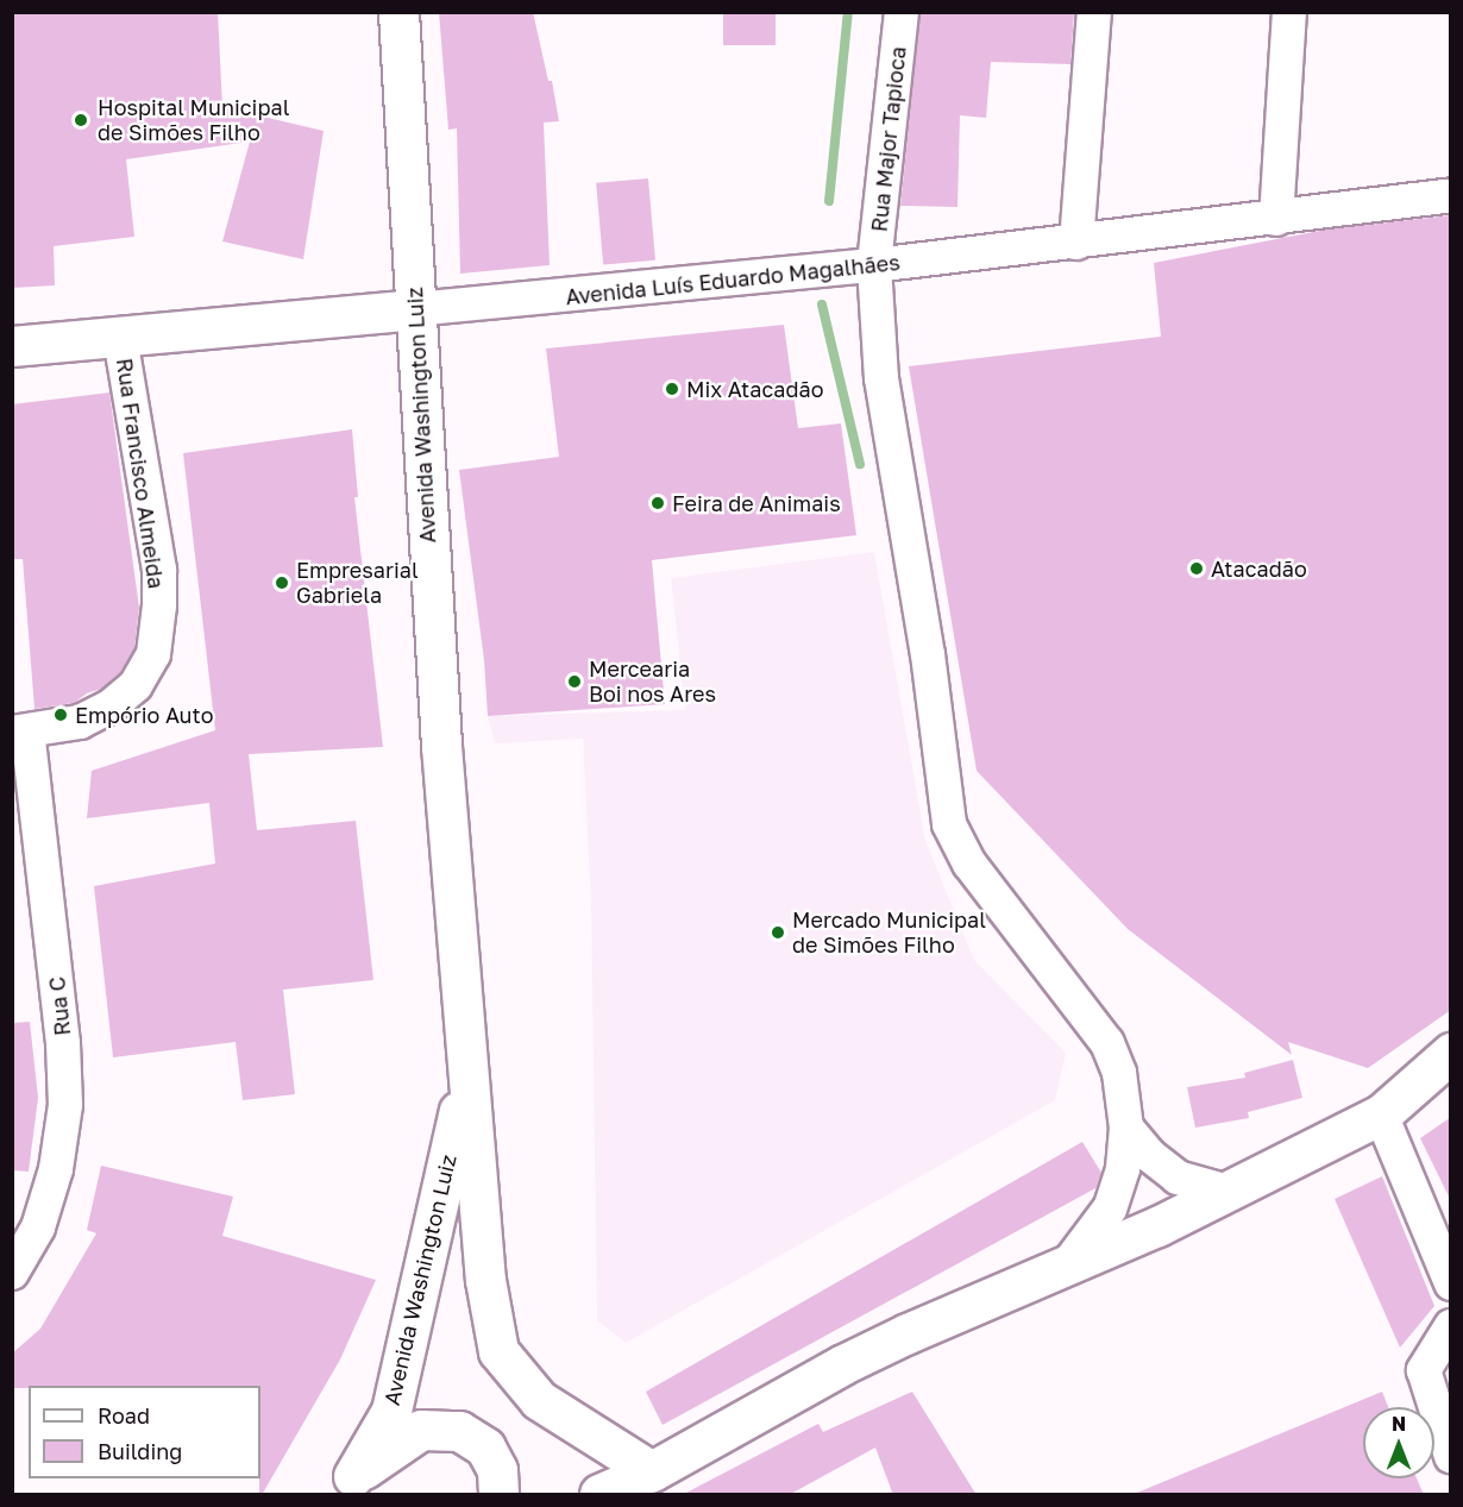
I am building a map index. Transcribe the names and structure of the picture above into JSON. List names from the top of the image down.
{
  "streets": {
    "main road": ["Avenida Luís Eduardo Magalhães", "Avenida Washington Luiz"],
    "street": ["Rua Major Tapioca", "Rua Francisco Almeida", "Rua C"]
  },
  "crossings": [
    ["Rua Major Tapioca", "Avenida Luís Eduardo Magalhães"],
    ["Avenida Luís Eduardo Magalhães", "Avenida Washington Luiz"],
    ["Avenida Luís Eduardo Magalhães", "Rua Francisco Almeida"],
    ["Rua Francisco Almeida", "Rua C"]
  ],
  "places": [
    "Hospital Municipal de Simões Filho",
    "Mix Atacadão",
    "Feira de Animais",
    "Atacadão",
    "Empresarial Gabriela",
    "Mercearia Boi nos Ares",
    "Empório Auto",
    "Mercado Municipal de Simões Filho"
  ],
  "legend": ["Road", "Building"],
  "north": "top"
}
